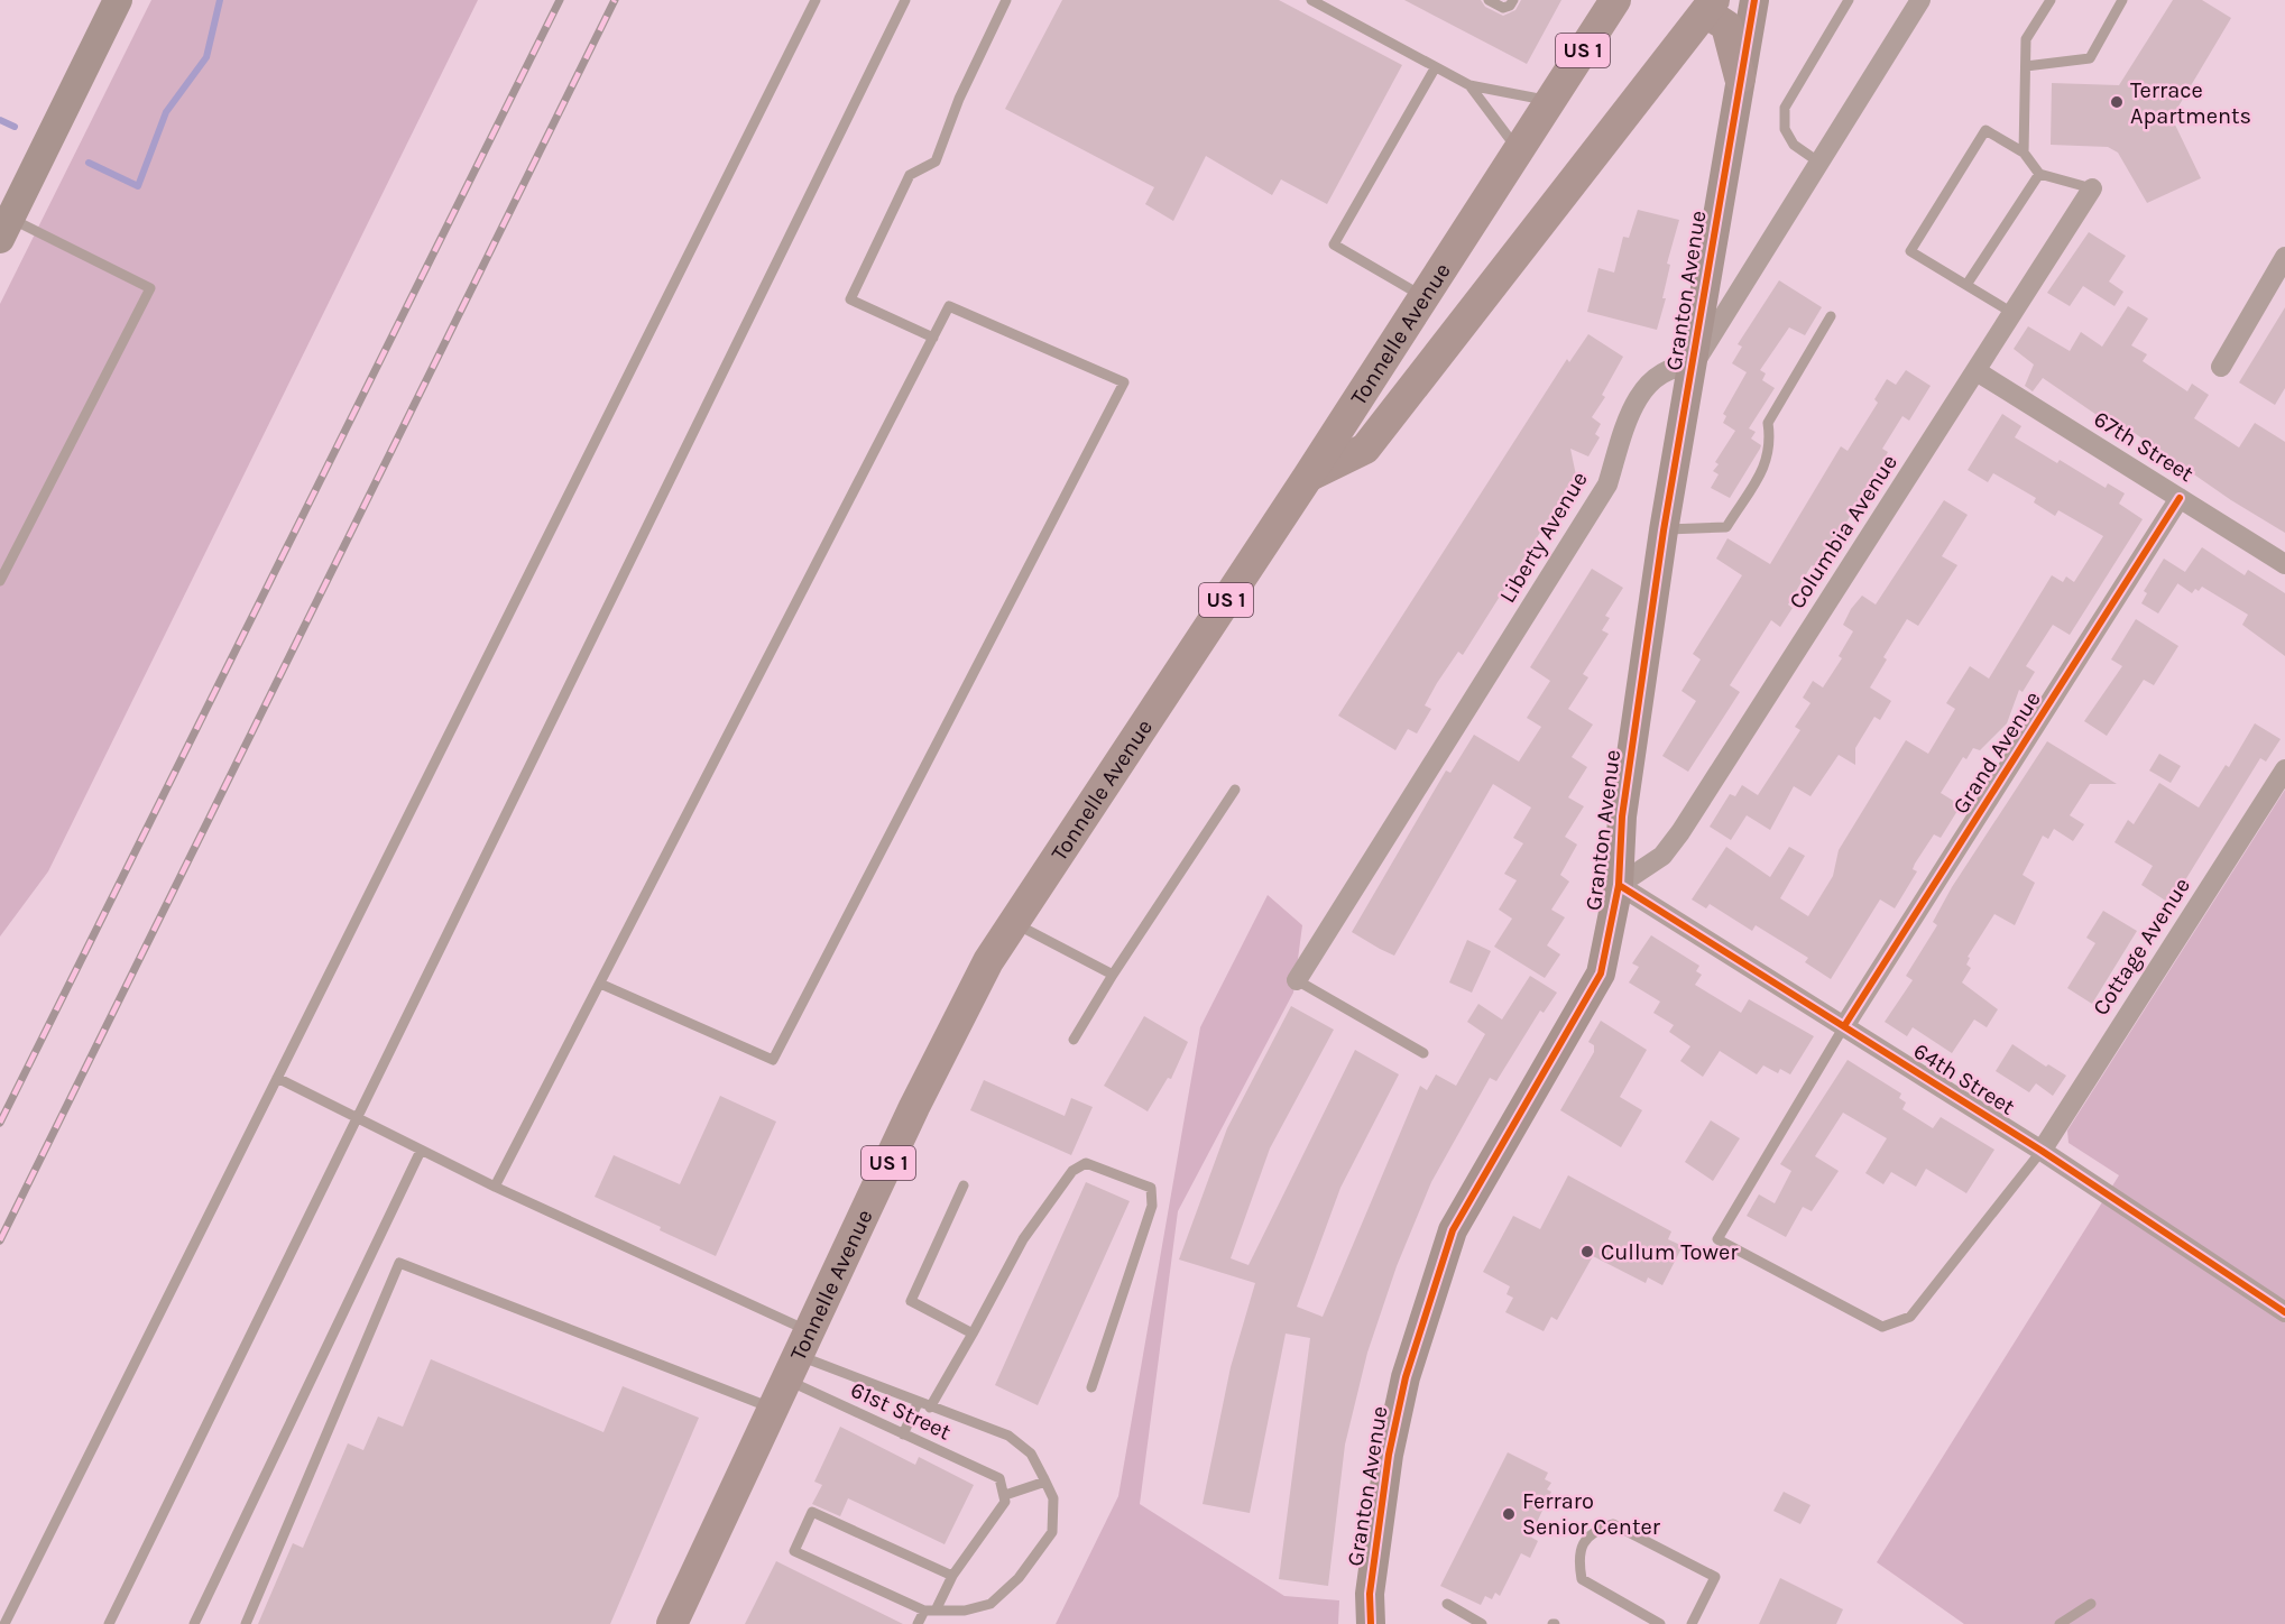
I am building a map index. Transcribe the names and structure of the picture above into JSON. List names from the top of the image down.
{
  "streets": {
    "main road": ["US 1", "Tonnelle Avenue"],
    "street": [
      "Granton Avenue",
      "67th Street",
      "Columbia Avenue",
      "Liberty Avenue",
      "Grand Avenue",
      "Cottage Avenue",
      "64th Street"
    ],
    "lane": ["61st Street"]
  },
  "crossings": [
    ["Granton Avenue", "Columbia Avenue"],
    ["Granton Avenue", "Liberty Avenue"],
    ["Granton Avenue", "64th Street"],
    ["Tonnelle Avenue", "61st Street"],
    ["67th Street", "Columbia Avenue"],
    ["67th Street", "Grand Avenue"],
    ["Columbia Avenue", "64th Street"],
    ["Grand Avenue", "Cottage Avenue"],
    ["Grand Avenue", "64th Street"],
    ["Cottage Avenue", "64th Street"]
  ],
  "places": ["Terrace Apartments", "Cullum Tower", "Ferraro Senior Center"]
}
